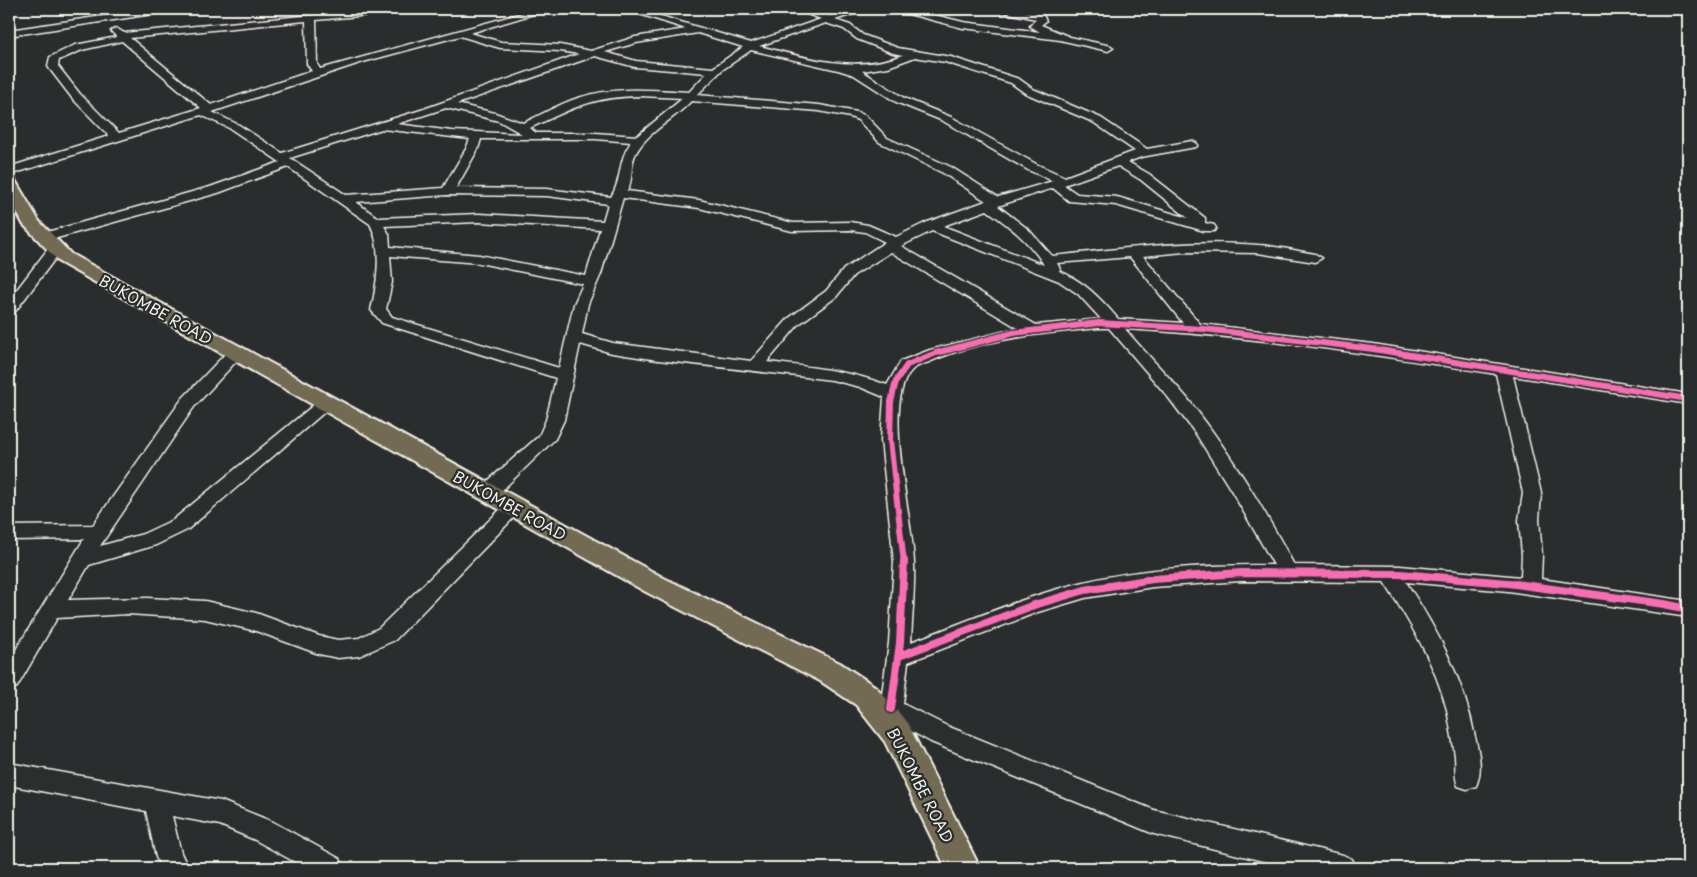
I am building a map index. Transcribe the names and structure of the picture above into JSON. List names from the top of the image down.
{
  "streets": {
    "main road": ["BUKOMBE ROAD"]
  }
}
